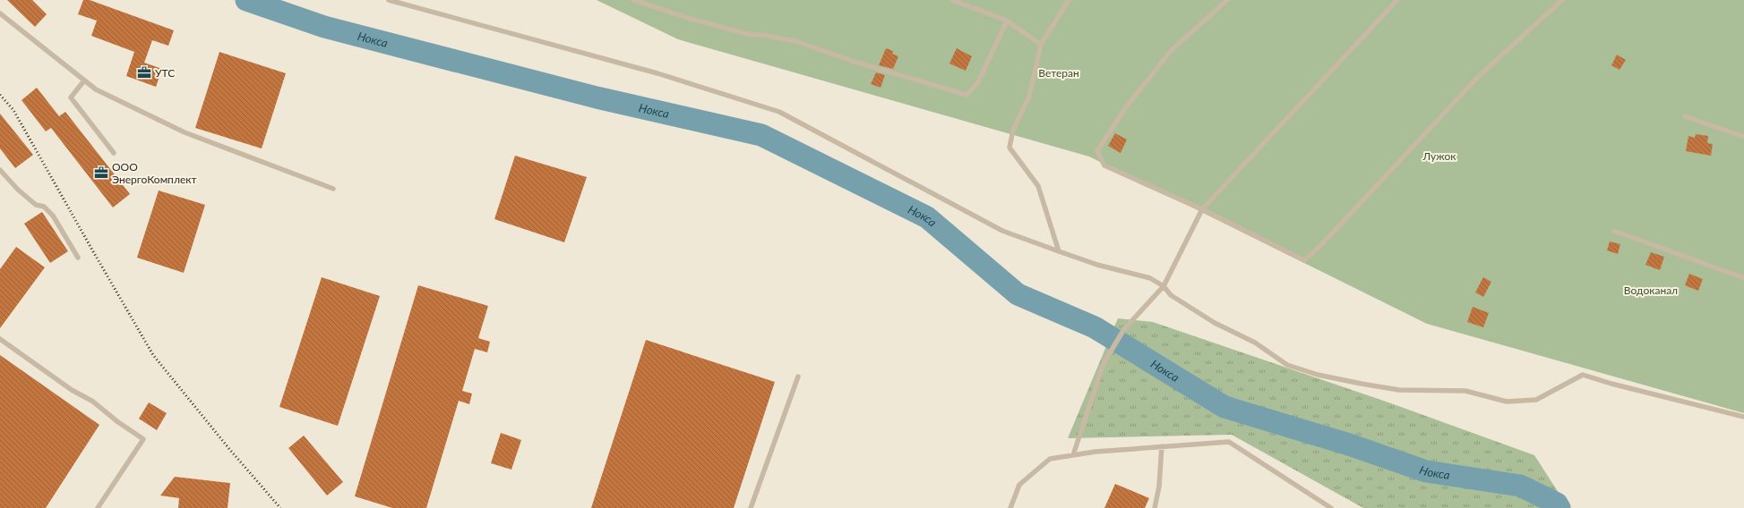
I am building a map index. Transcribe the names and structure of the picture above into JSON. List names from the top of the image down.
{
  "water": ["Нокса"],
  "parks": ["Ветеран", "Лужок", "Водоканал"],
  "places": {
    "office": ["УТС", "ООО ЭнергоКомплект"]
  }
}
